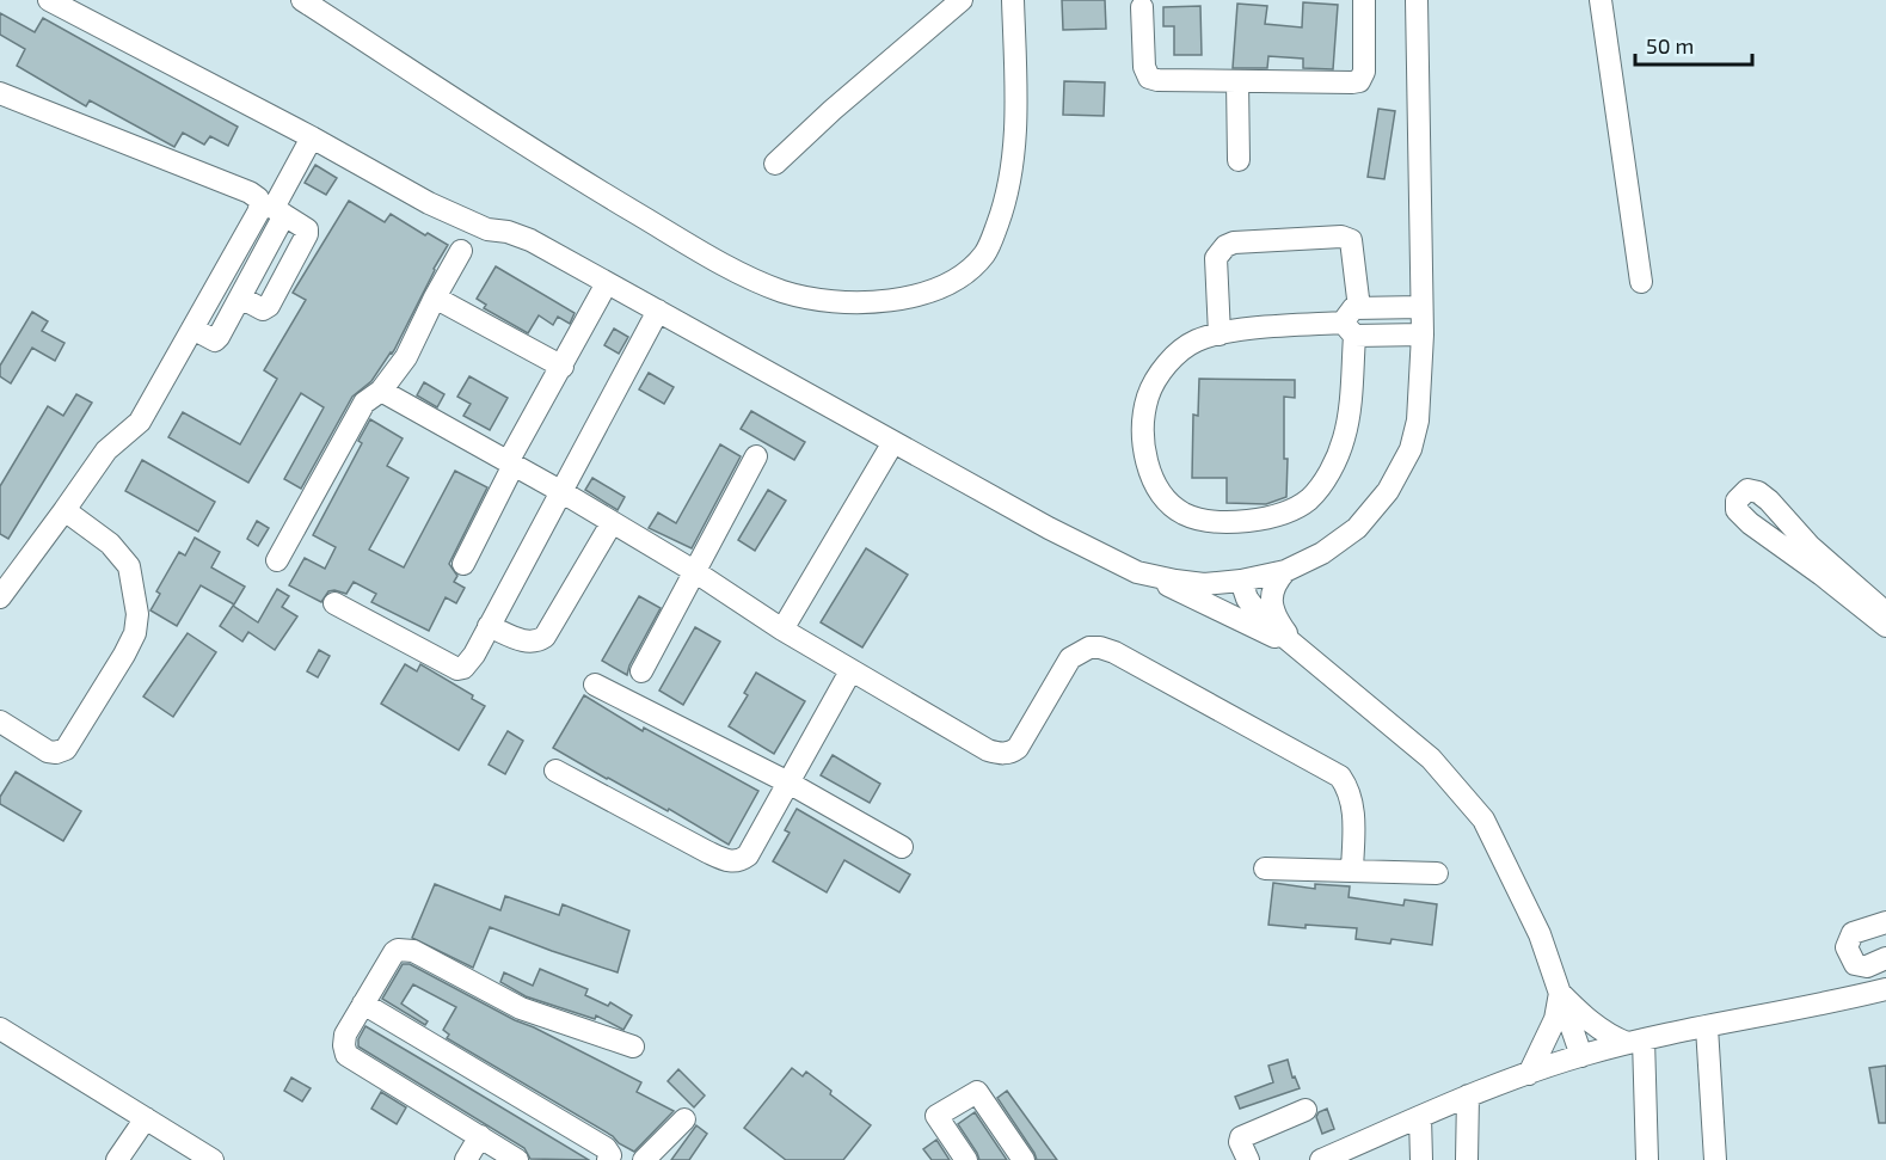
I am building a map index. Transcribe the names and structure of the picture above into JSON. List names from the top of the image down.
{
  "scale_bar": "50 m"
}
